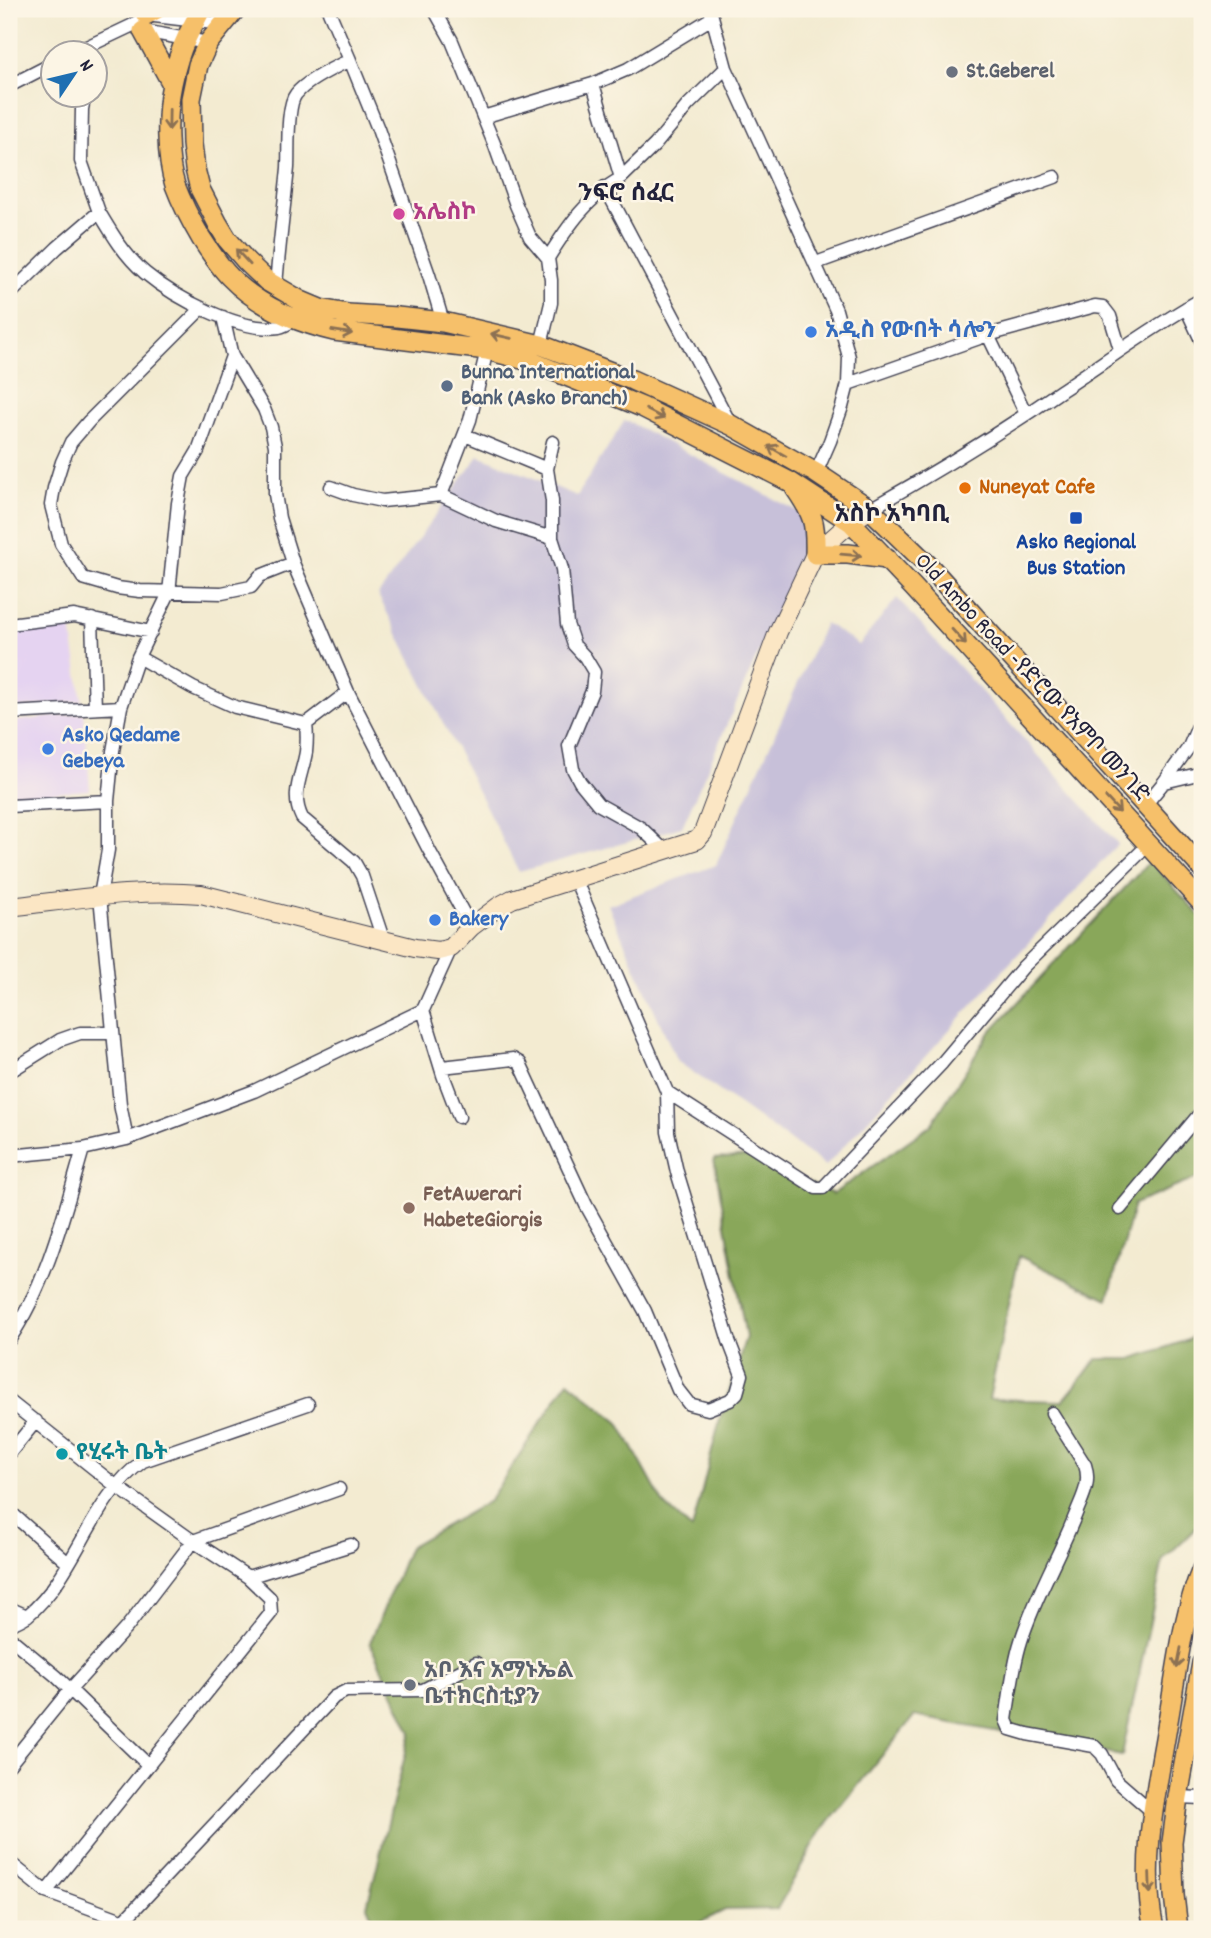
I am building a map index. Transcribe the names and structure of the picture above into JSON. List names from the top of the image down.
{
  "streets": {
    "main road": ["Old Ambo Road -የድሮው የአምቦ መንገድ"]
  },
  "districts": ["ንፍሮ ሰፈር", "አስኮ አካባቢ"],
  "places": {
    "other": [
      "St.Geberel",
      "አሌስኮ",
      "አዲስ የውበት ሳሎን",
      "Bunna International Bank (Asko Branch)",
      "Nuneyat Cafe",
      "Asko Qedame Gebeya",
      "Bakery",
      "FetAwerari HabeteGiorgis",
      "የሂሩት ቤት",
      "አቦ እና አማኑኤል ቤተክርስቲያን"
    ],
    "transit": ["Asko Regional Bus Station"]
  },
  "north": "top right"
}
